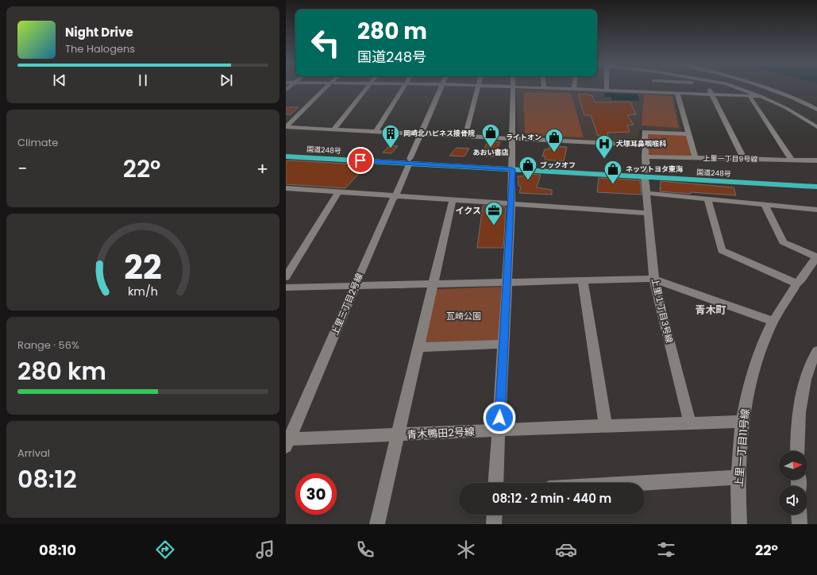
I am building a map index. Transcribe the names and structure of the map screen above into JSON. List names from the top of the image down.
{
  "streets": {
    "highway": ["国道248号"],
    "street": [
      "上里一丁目9号線",
      "上里三丁目2号線",
      "上里１丁目3号線",
      "青木鴨田2号線",
      "上里一丁目11号線"
    ]
  },
  "crossings": [
    ["国道248号", "上里三丁目2号線"],
    ["国道248号", "上里１丁目3号線"],
    ["上里一丁目9号線", "上里１丁目3号線"],
    ["上里三丁目2号線", "青木鴨田2号線"],
    ["上里１丁目3号線", "青木鴨田2号線"],
    ["青木鴨田2号線", "上里一丁目11号線"]
  ],
  "districts": ["青木町"],
  "parks": ["瓦崎公園"],
  "places": {
    "shop": [
      "あおい書店",
      "ライトオン",
      "ブックオフ",
      "ネッツトヨタ東海"
    ],
    "building": ["岡崎北ハピネス接骨院"],
    "hospital": ["犬塚耳鼻咽喉科"],
    "office": ["イクス"]
  },
  "north": "right",
  "page": {
    "turn": ["280 m", "国道248号"],
    "song": ["Night Drive", "The Halogens"],
    "tile": [
      "Climate",
      ["Range · 56%", "280 km"],
      ["Arrival", "08:12"]
    ],
    "heat": ["−", "22°", "+"],
    "limit": "30",
    "trip": "08:12 · 2 min · 440 m",
    "tabs": ["08:10", "22°"],
    "gauge": ["22", "km/h"]
  }
}
